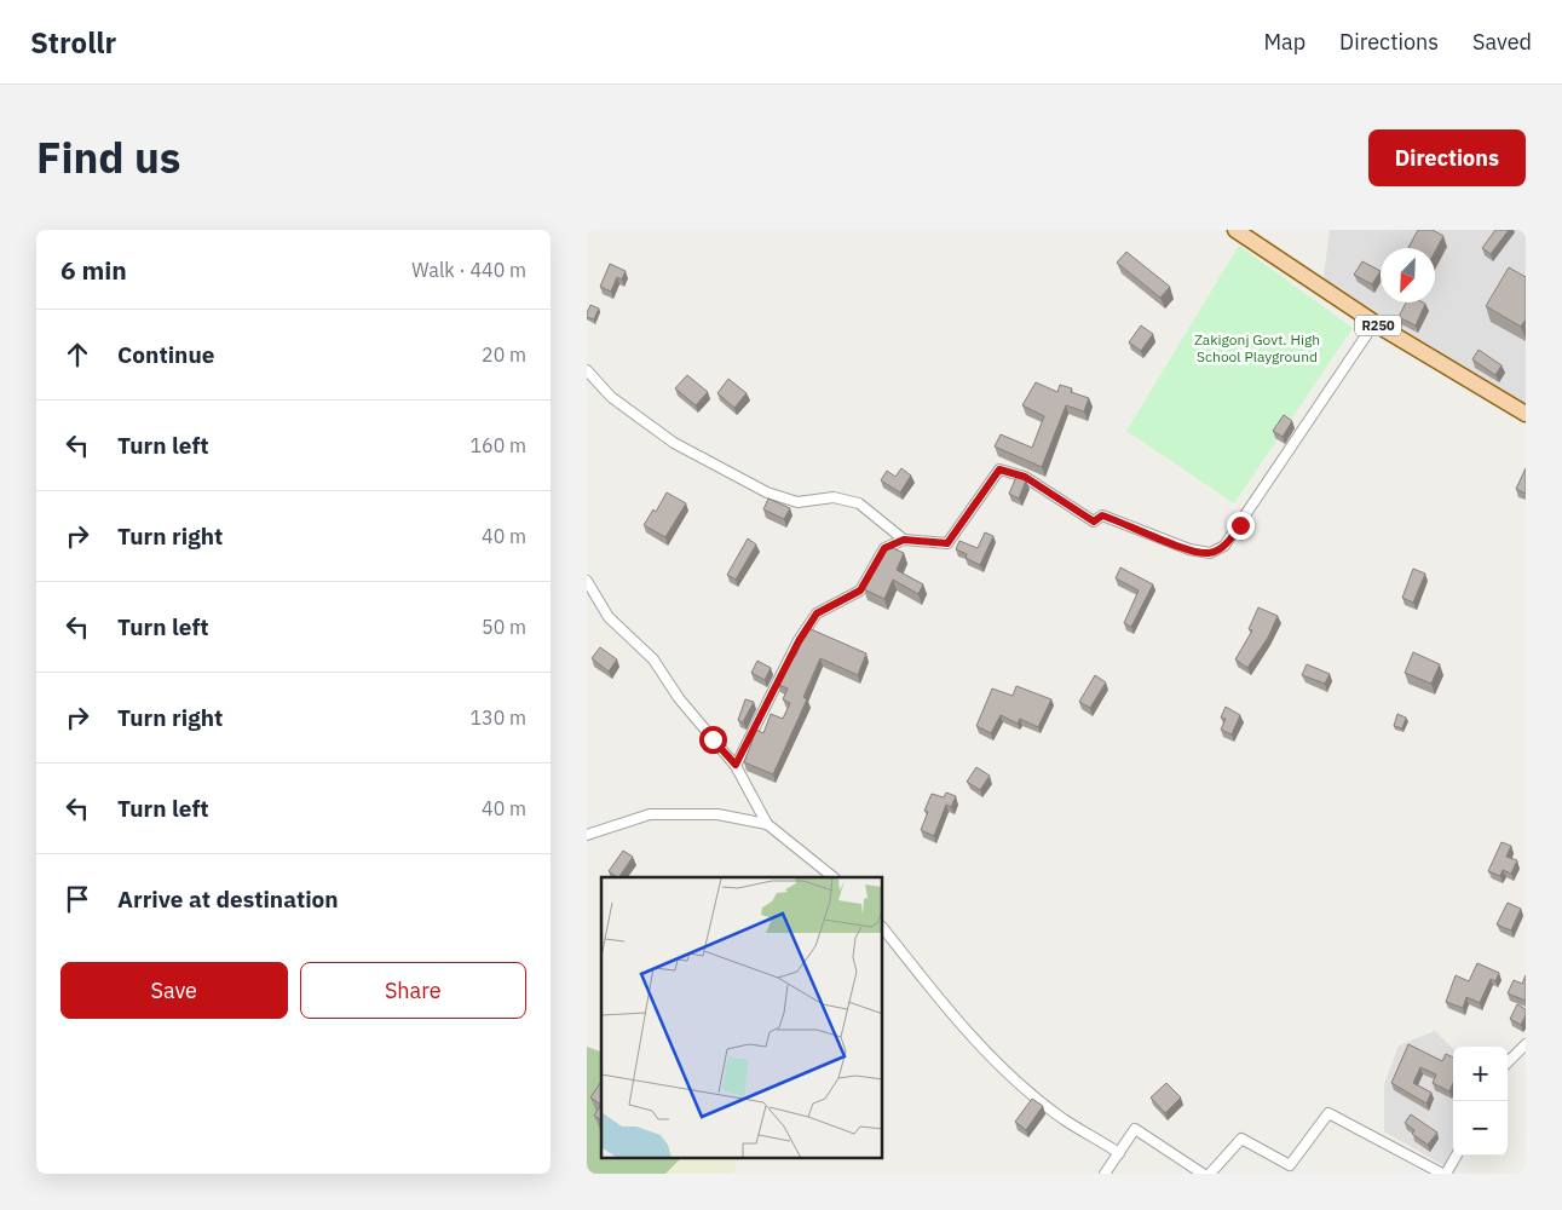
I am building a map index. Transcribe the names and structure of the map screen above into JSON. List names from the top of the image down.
{
  "streets": {
    "main road": ["R250"]
  },
  "parks": ["Zakigonj Govt. High School Playground"],
  "north": "bottom left",
  "page": {
    "header": "Strollr",
    "nav": ["Map", "Directions", "Saved"],
    "title": "Find us",
    "buttons": [
      "Directions",
      ["Save", "Share"]
    ],
    "heading": ["6 min", "Walk · 440 m"],
    "list": [
      ["Continue", "20 m"],
      ["Turn left", "160 m"],
      ["Turn right", "40 m"],
      ["Turn left", "50 m"],
      ["Turn right", "130 m"],
      ["Turn left", "40 m"],
      "Arrive at destination"
    ],
    "map_buttons": ["+", "−"]
  }
}
